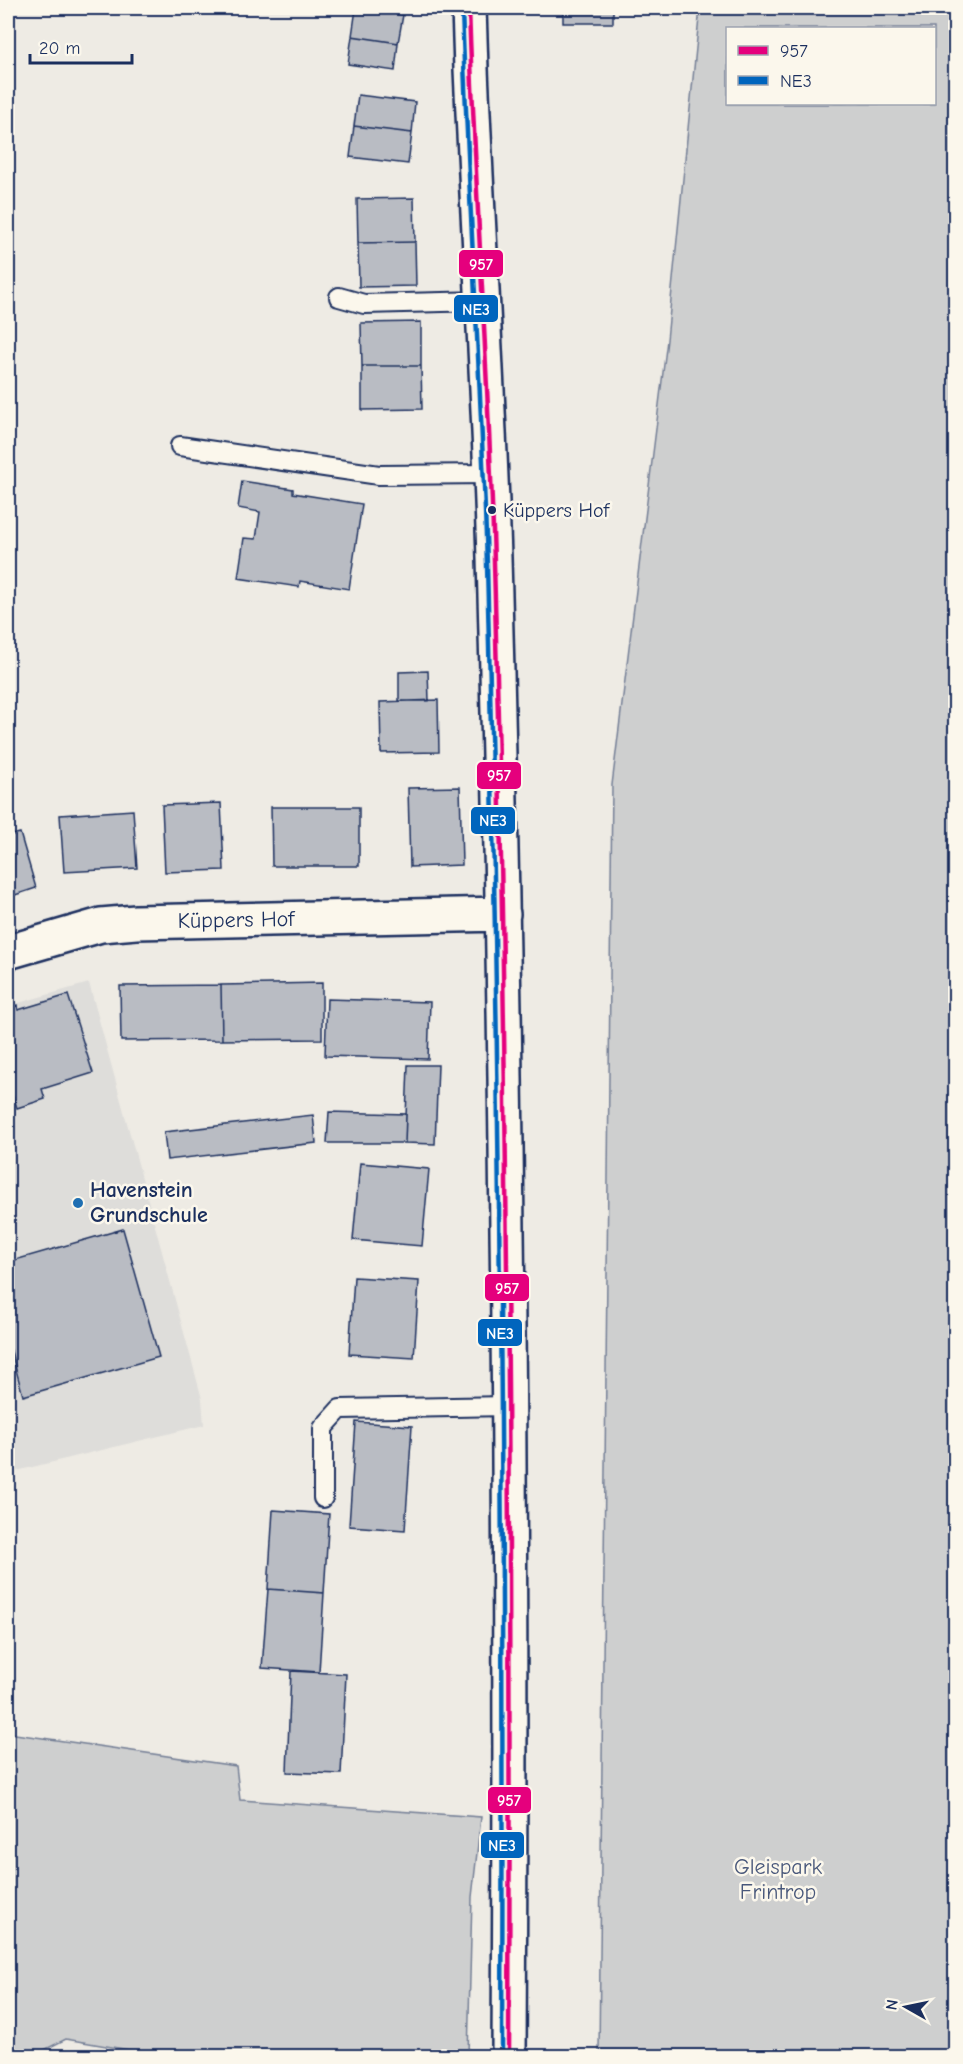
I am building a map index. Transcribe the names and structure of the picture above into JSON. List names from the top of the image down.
{
  "streets": {
    "street": ["Küppers Hof"]
  },
  "parks": ["Gleispark Frintrop"],
  "places": ["Küppers Hof", "Havenstein Grundschule"],
  "lines": ["transit line 957", "transit line NE3"],
  "legend": ["957", "NE3"],
  "scale_bar": "20 m",
  "north": "left"
}
